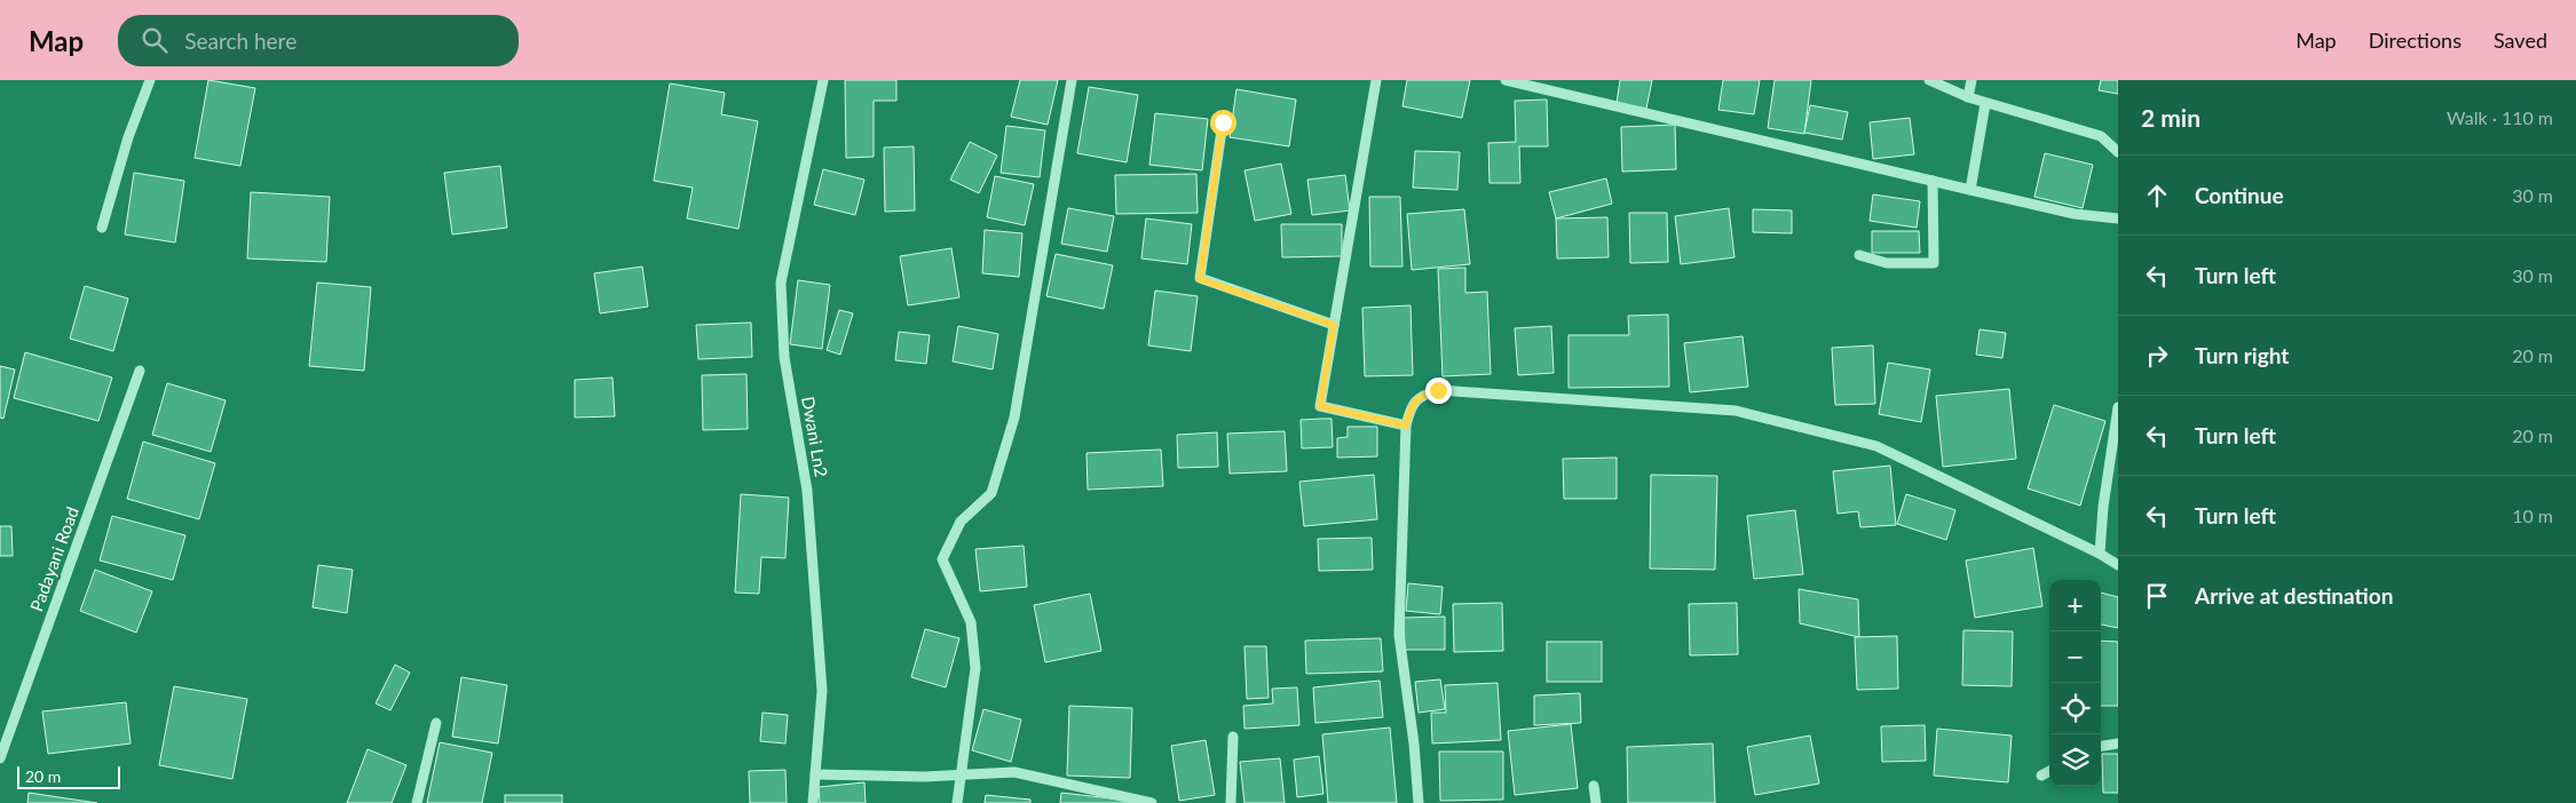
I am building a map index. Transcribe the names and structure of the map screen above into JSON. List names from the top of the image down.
{
  "streets": {
    "street": ["Dwani Ln2", "Padayani Road"]
  },
  "scale_bar": "20 m",
  "page": {
    "header": "Map",
    "search": "Search here",
    "nav": ["Map", "Directions", "Saved"],
    "heading": ["2 min", "Walk · 110 m"],
    "list": [
      ["Continue", "30 m"],
      ["Turn left", "30 m"],
      ["Turn right", "20 m"],
      ["Turn left", "20 m"],
      ["Turn left", "10 m"],
      "Arrive at destination"
    ],
    "map_buttons": ["+", "−"],
    "scale": "20 m"
  }
}
